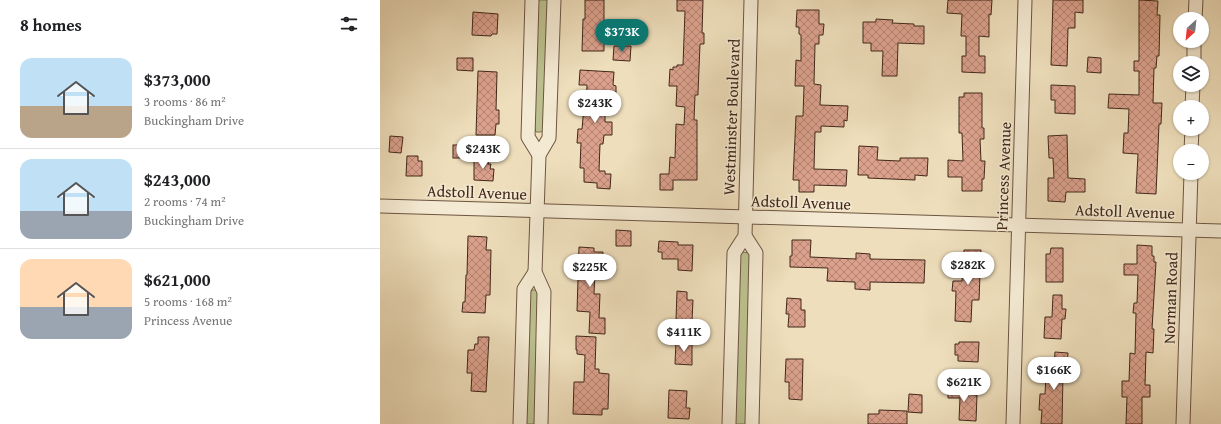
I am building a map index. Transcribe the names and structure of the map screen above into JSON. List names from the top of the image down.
{
  "streets": {
    "street": [
      "Westminster Boulevard",
      "Princess Avenue",
      "Adstoll Avenue",
      "Norman Road"
    ]
  },
  "crossings": [
    ["Westminster Boulevard", "Adstoll Avenue"],
    ["Princess Avenue", "Adstoll Avenue"],
    ["Adstoll Avenue", "Norman Road"]
  ],
  "north": "bottom left",
  "page": {
    "heading": "8 homes",
    "map_buttons": ["+", "−"],
    "price": [
      "$373K",
      "$243K",
      "$243K",
      "$282K",
      "$225K",
      "$411K",
      "$166K",
      "$621K"
    ],
    "list": [
      {
        "name": "$373,000",
        "note": "3 rooms · 86 m² · Buckingham Drive"
      },
      {
        "name": "$243,000",
        "note": "2 rooms · 74 m² · Buckingham Drive"
      },
      {
        "name": "$621,000",
        "note": "5 rooms · 168 m² · Princess Avenue"
      }
    ]
  }
}
